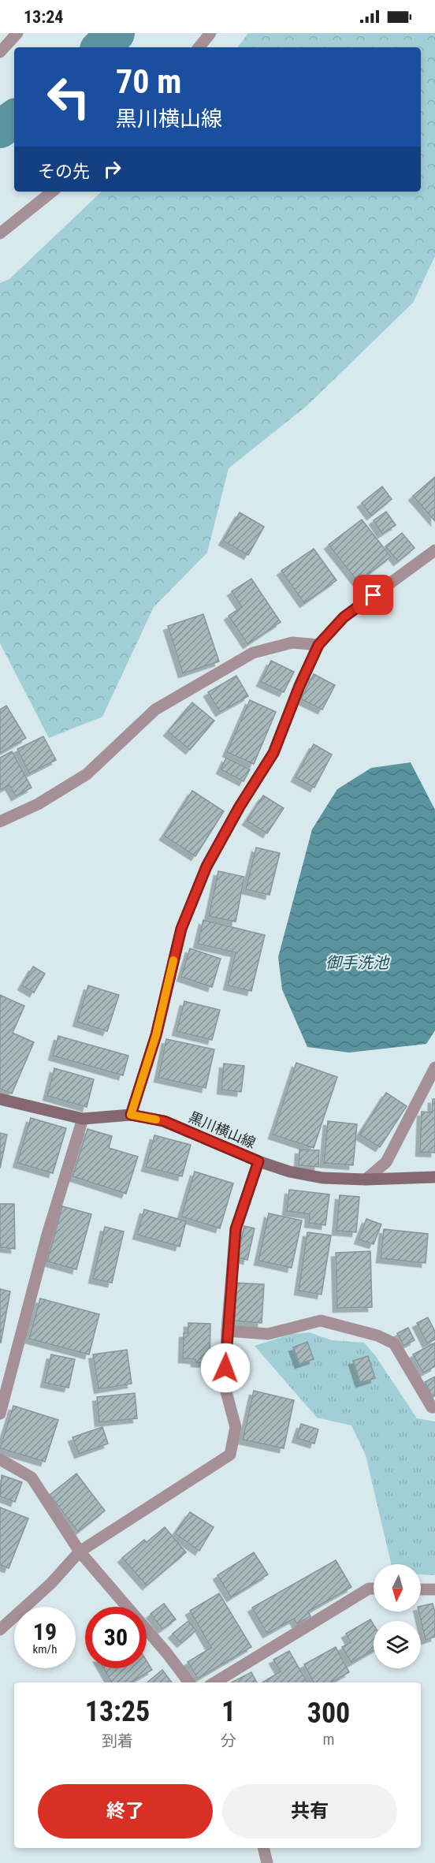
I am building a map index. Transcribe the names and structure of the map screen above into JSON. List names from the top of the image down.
{
  "streets": {
    "main road": ["黒川横山線"]
  },
  "water": ["御手洗池"],
  "north": "bottom",
  "page": {
    "status": "13:24",
    "turn": ["70 m", "黒川横山線"],
    "then": "その先",
    "speed": "19 km/h",
    "limit": "30",
    "eta": [
      "13:25",
      "到着",
      "1",
      "分",
      "300",
      "m"
    ],
    "buttons": ["終了", "共有"]
  }
}
